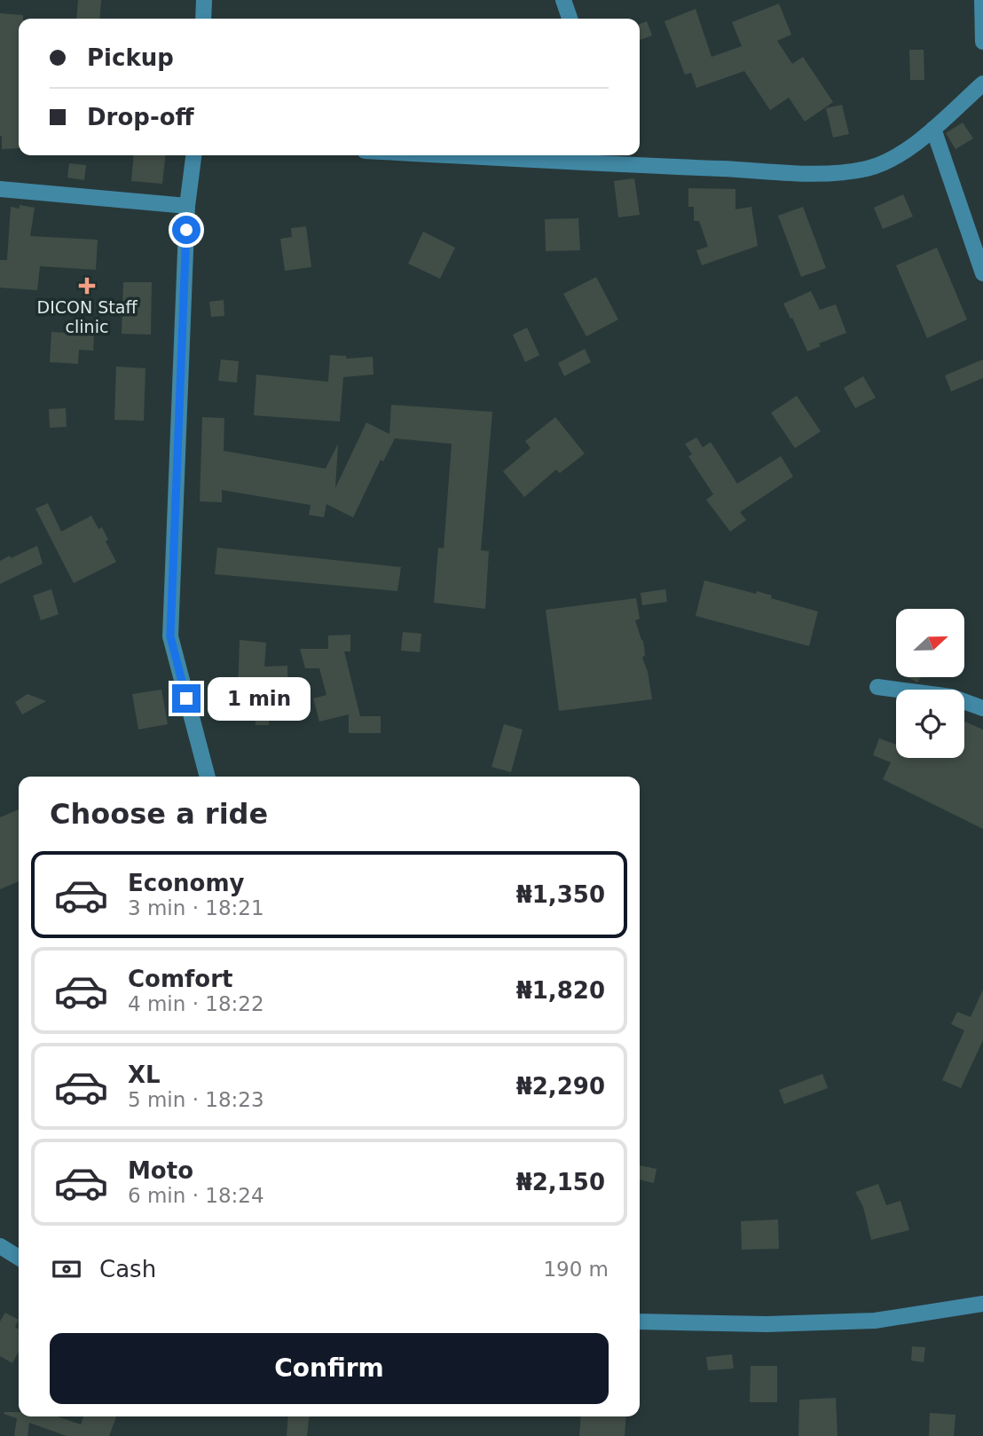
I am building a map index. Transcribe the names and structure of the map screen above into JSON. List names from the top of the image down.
{
  "places": {
    "health": ["DICON Staff clinic"]
  },
  "north": "right",
  "page": {
    "banner": ["Pickup", "Drop-off"],
    "bubble": "1 min",
    "heading": "Choose a ride",
    "list": [
      {
        "name": "Economy",
        "note": "3 min · 18:21",
        "value": "₦1,350"
      },
      {
        "name": "Comfort",
        "note": "4 min · 18:22",
        "value": "₦1,820"
      },
      {
        "name": "XL",
        "note": "5 min · 18:23",
        "value": "₦2,290"
      },
      {
        "name": "Moto",
        "note": "6 min · 18:24",
        "value": "₦2,150"
      }
    ],
    "pay": ["Cash", "190 m"],
    "buttons": "Confirm"
  }
}
